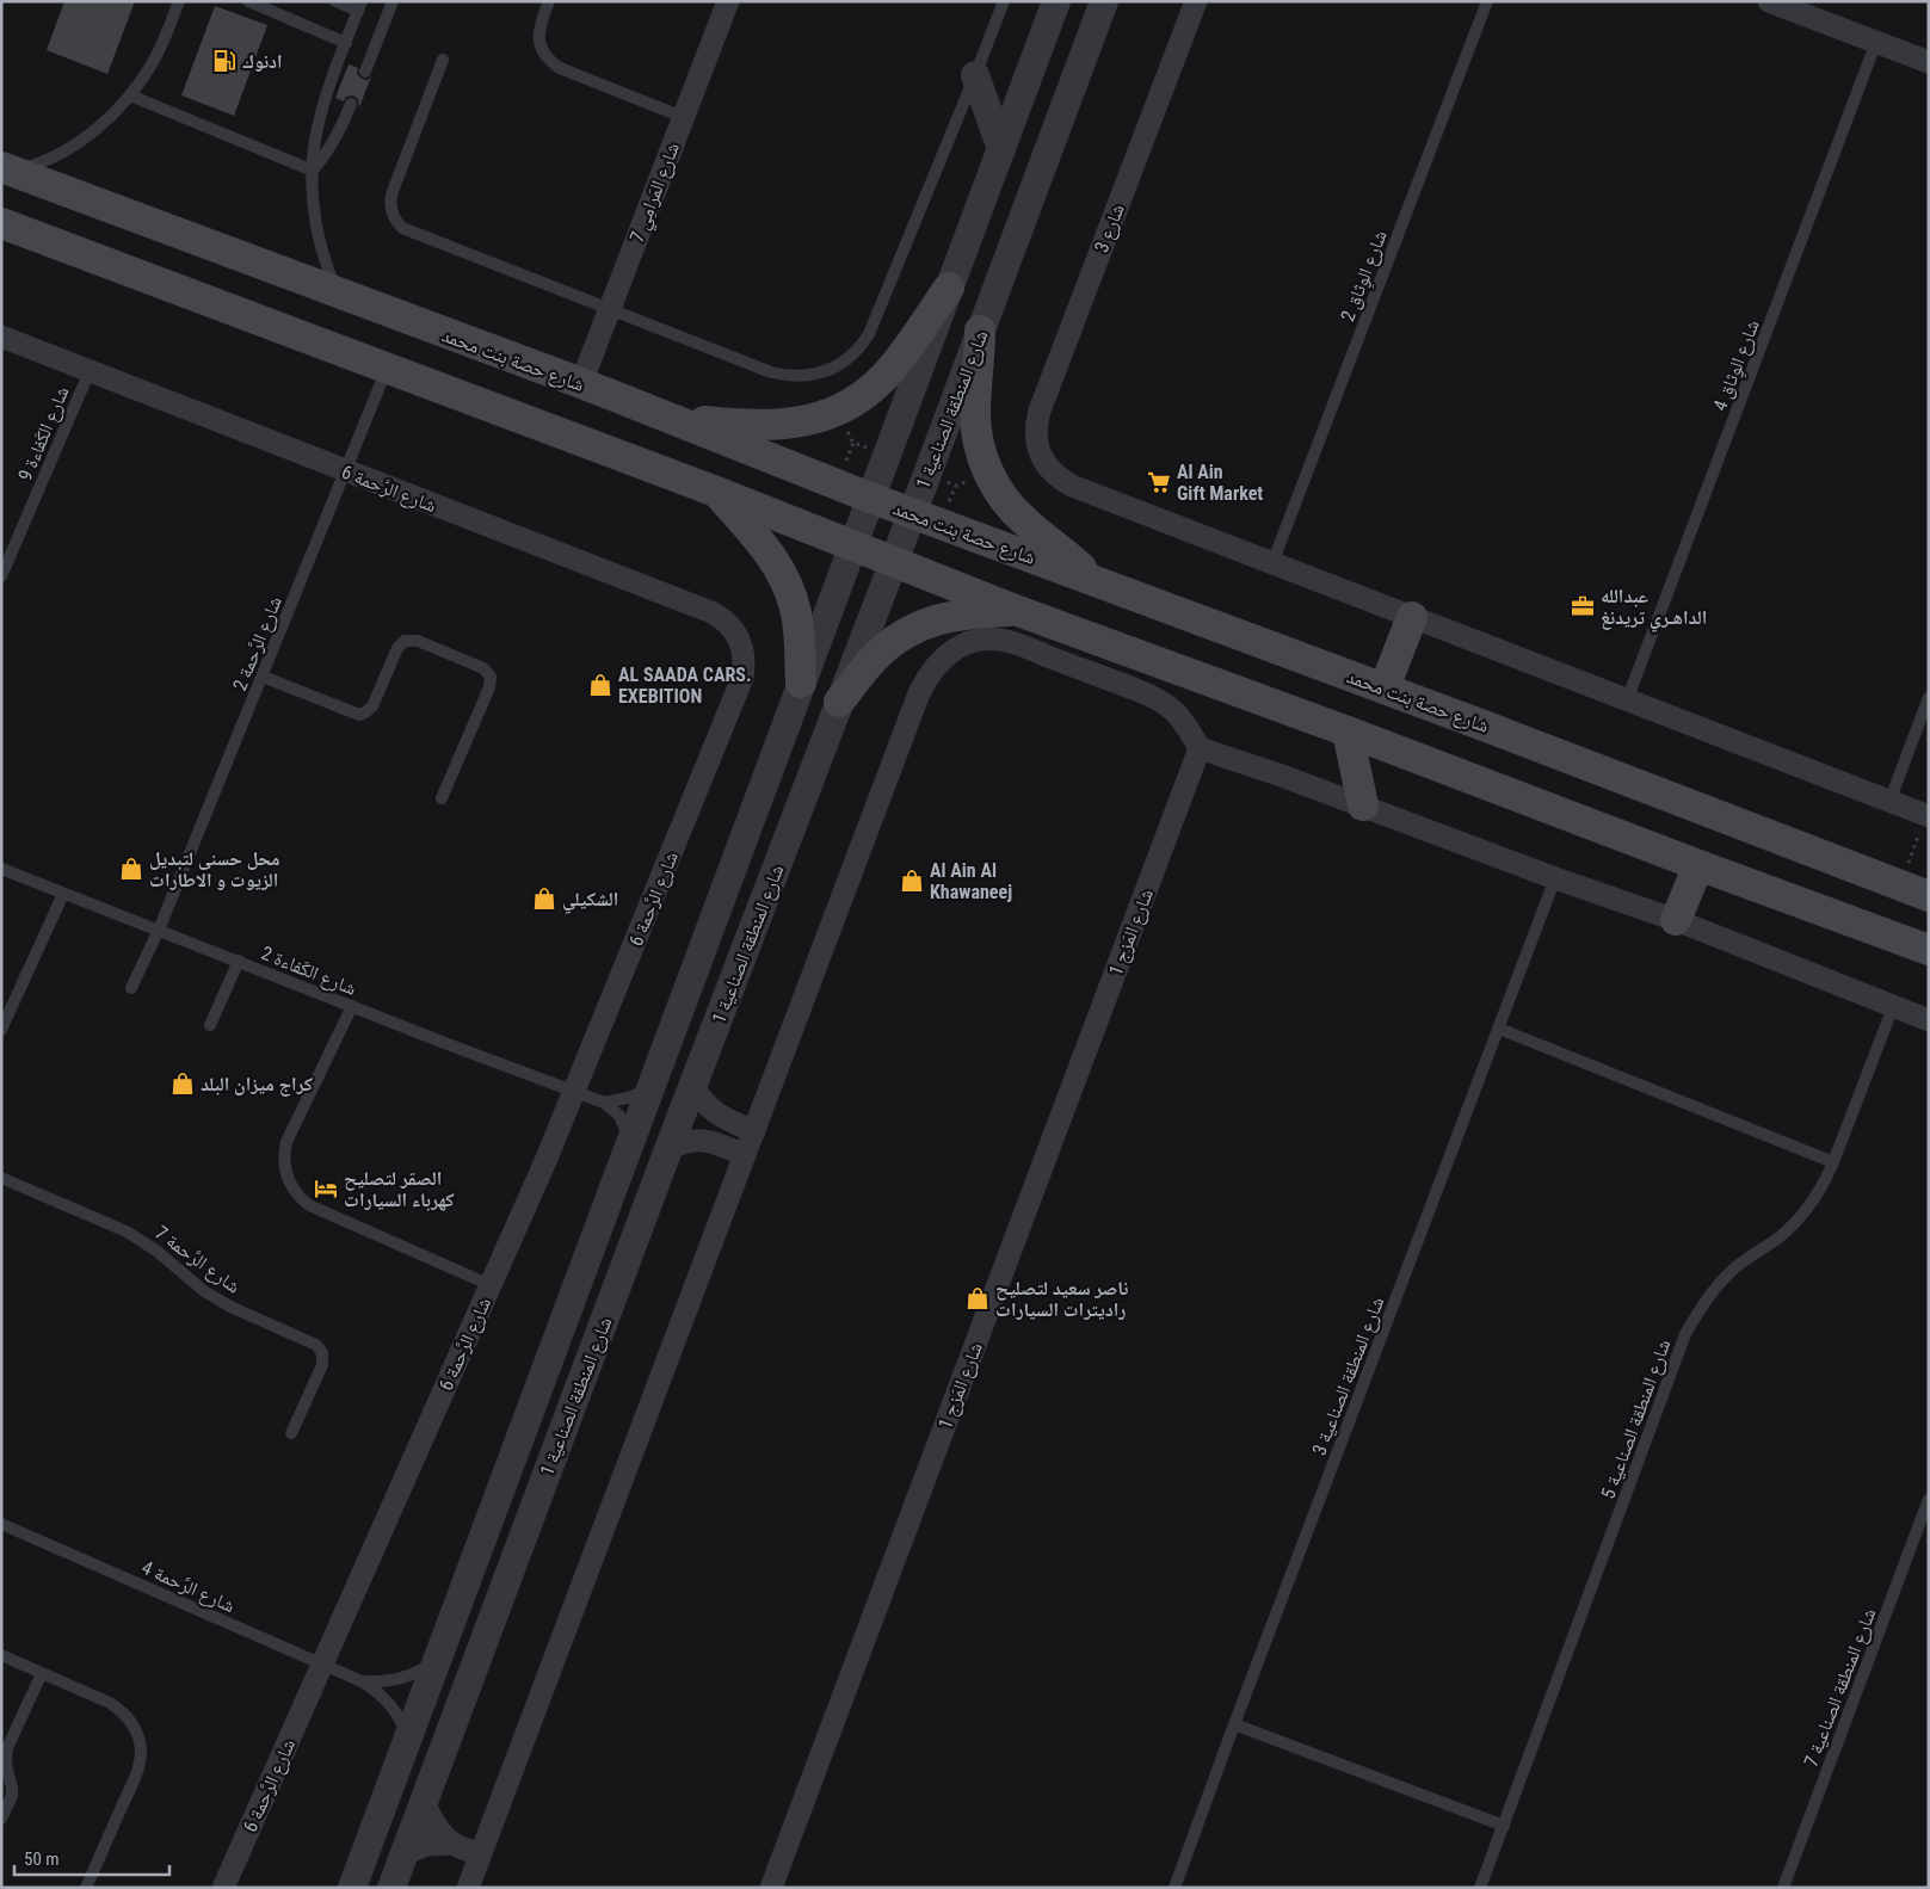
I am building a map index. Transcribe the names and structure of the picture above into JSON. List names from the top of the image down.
{
  "streets": {
    "main road": ["شارع حصة بنت محمد"],
    "street": [
      "شارع المَرامِي 7",
      "شارع 3",
      "شارع المنطقة الصناعية 1",
      "شارع الرَّحمة 6",
      "شارع المَزج 1"
    ],
    "lane": [
      "شارع الوِثاق 2",
      "شارع الوِثاق 4",
      "شارع الكَفاءة 9",
      "شارع الرَّحمة 2",
      "شارع الكَفاءة 2",
      "شارع الرَّحمة 7",
      "شارع المنطقة الصناعية 3",
      "شارع المنطقة الصناعية 5",
      "شارع الرَّحمة 4",
      "شارع المنطقة الصناعية 7"
    ]
  },
  "crossings": [
    ["شارع المَرامِي 7", "شارع حصة بنت محمد"],
    ["شارع 3", "شارع الوِثاق 2"],
    ["شارع حصة بنت محمد", "شارع المنطقة الصناعية 1"],
    ["شارع المنطقة الصناعية 1", "شارع الكَفاءة 2"],
    ["شارع المنطقة الصناعية 1", "شارع الرَّحمة 4"],
    ["شارع الكَفاءة 9", "شارع الرَّحمة 6"],
    ["شارع الرَّحمة 6", "شارع الرَّحمة 2"],
    ["شارع الرَّحمة 6", "شارع الكَفاءة 2"],
    ["شارع الرَّحمة 6", "شارع الرَّحمة 4"],
    ["شارع الرَّحمة 2", "شارع الكَفاءة 2"]
  ],
  "places": {
    "fuel station": ["ادنوك"],
    "supermarket": ["Al Ain Gift Market"],
    "office": ["عبدالله الداهـري تريدنغ"],
    "shop": [
      "AL SAADA CARS. EXEBITION",
      "محل حسنى لتبديل الزيوت و الاطارات",
      "Al Ain Al Khawaneej",
      "الشكيلي",
      "كراج ميزان البلد",
      "ناصر سعيد لتصليح راديترات السيارات"
    ],
    "hotel": ["الصقر لتصليح كهرباء السيارات"]
  },
  "scale_bar": "50 m"
}
